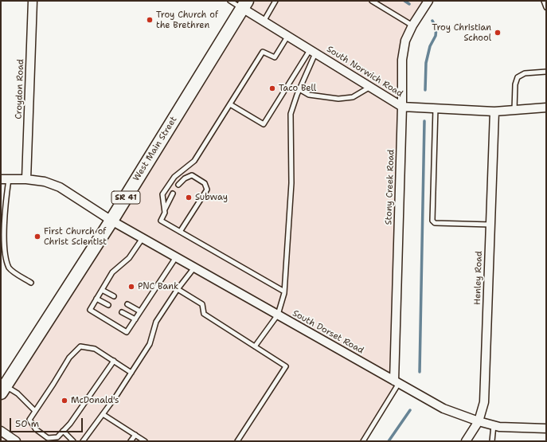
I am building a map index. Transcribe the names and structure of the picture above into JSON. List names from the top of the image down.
{
  "streets": {
    "main road": ["West Main Street", "SR 41"],
    "street": [
      "South Norwich Road",
      "Croydon Road",
      "Stony Creek Road",
      "Henley Road",
      "South Dorset Road"
    ]
  },
  "crossings": [
    ["South Norwich Road", "West Main Street"],
    ["South Norwich Road", "Stony Creek Road"],
    ["South Norwich Road", "Henley Road"],
    ["Croydon Road", "South Dorset Road"],
    ["West Main Street", "South Dorset Road"],
    ["Stony Creek Road", "South Dorset Road"],
    ["Henley Road", "South Dorset Road"]
  ],
  "places": [
    "Troy Church of the Brethren",
    "Troy Christian School",
    "Taco Bell",
    "Subway",
    "First Church of Christ Scientist",
    "PNC Bank",
    "McDonald's"
  ],
  "scale_bar": "50 m"
}
